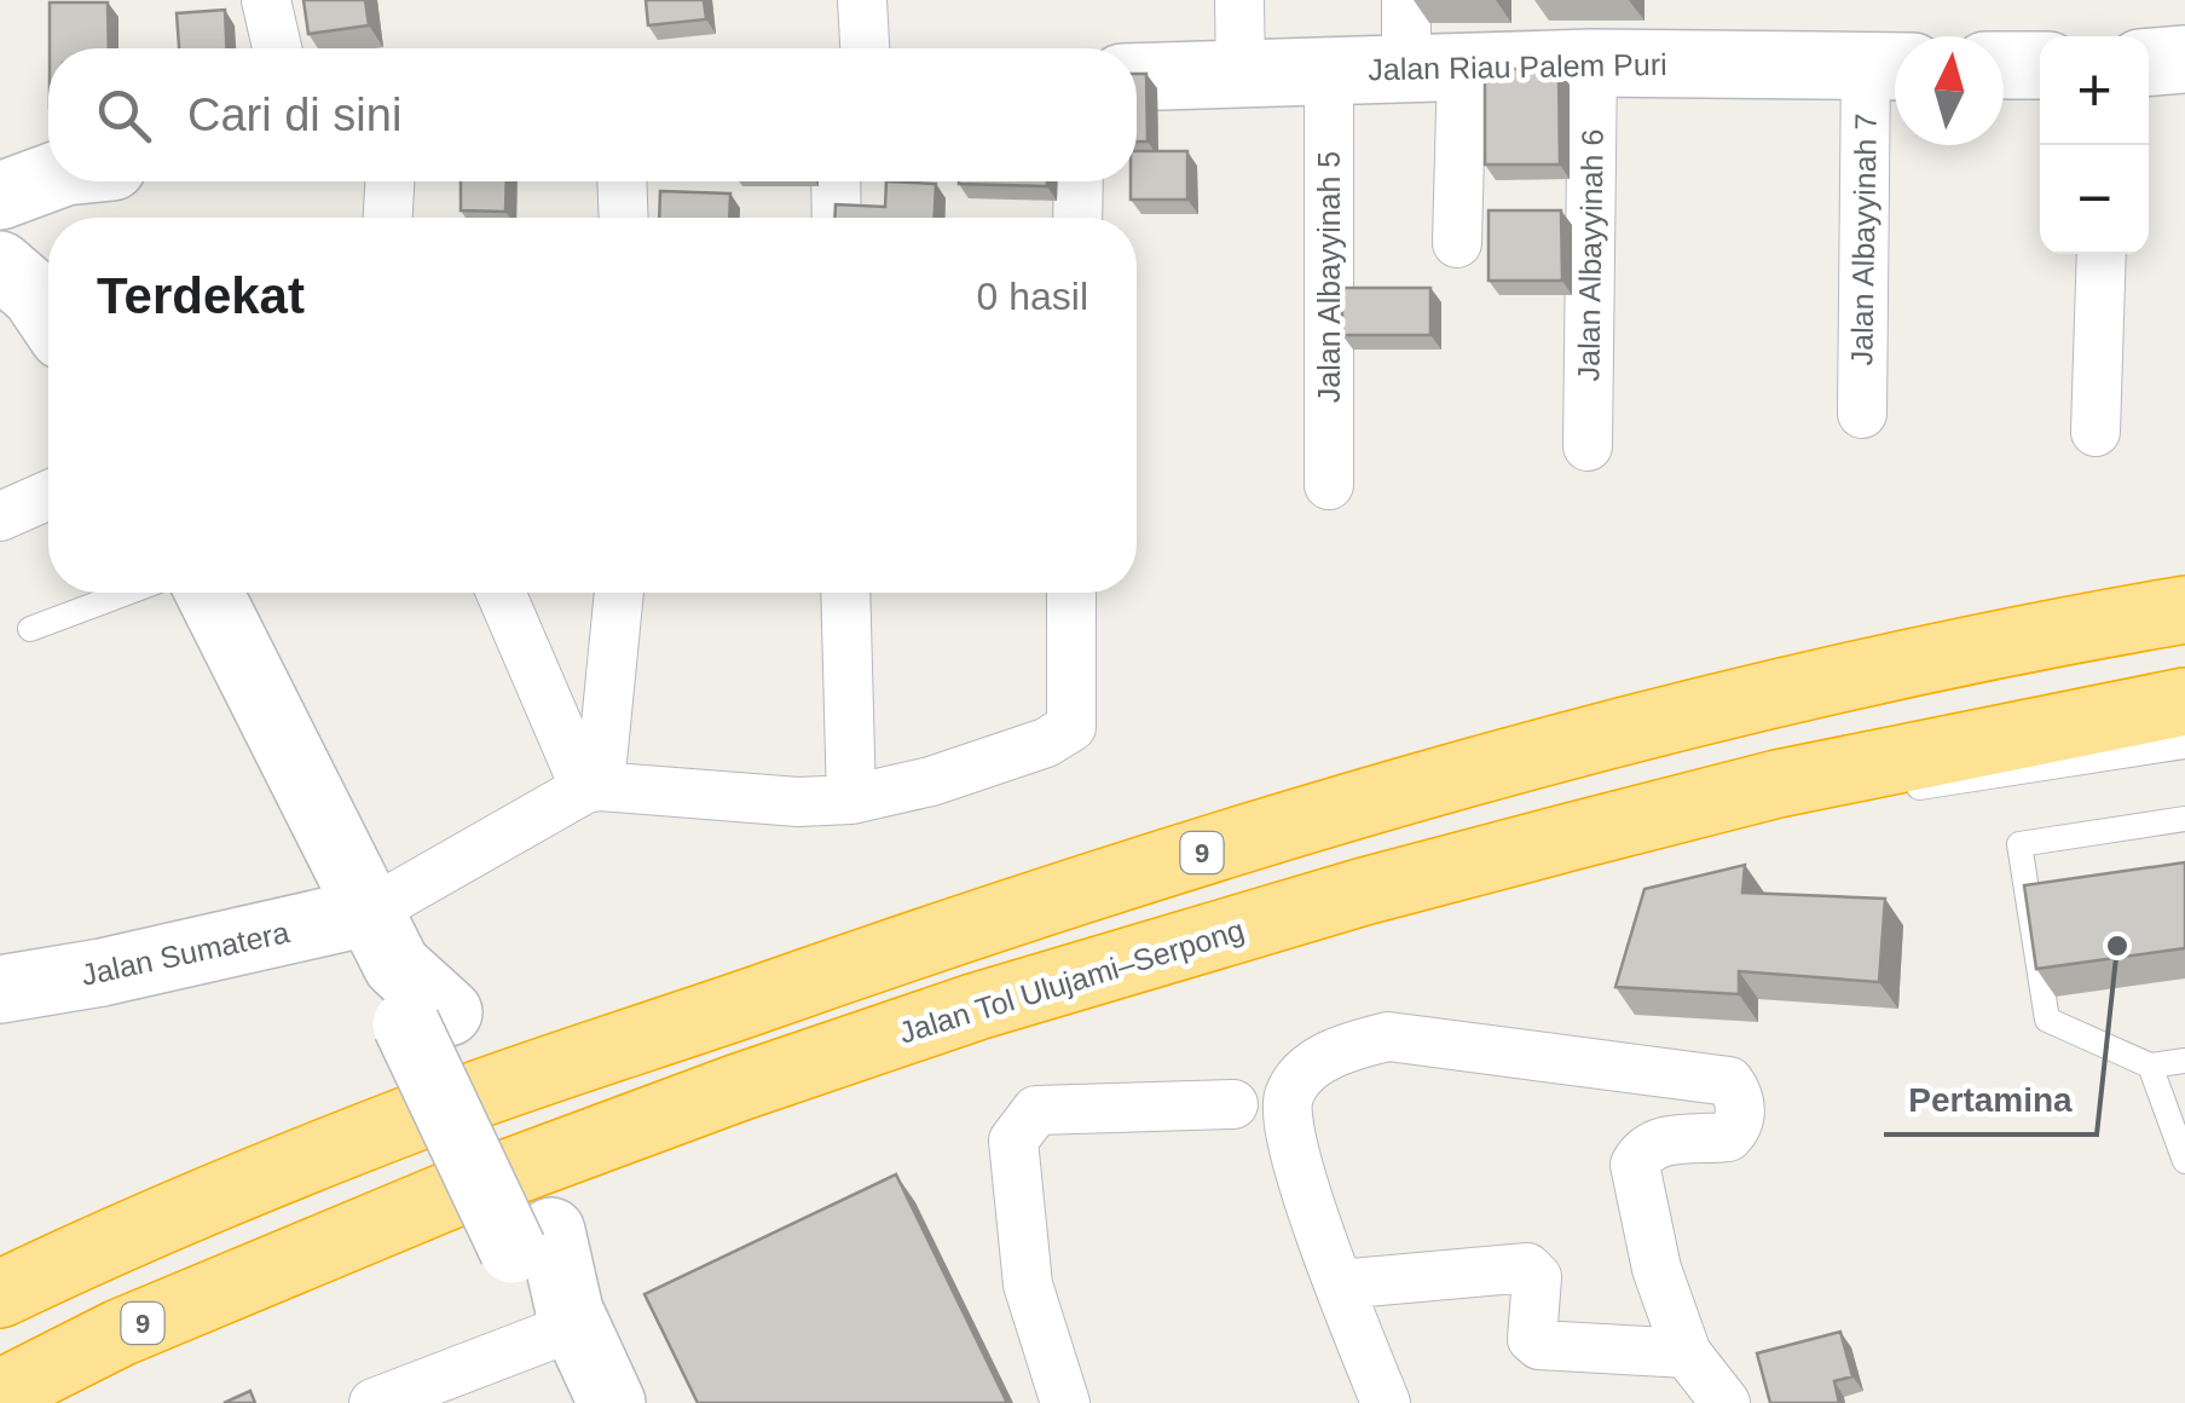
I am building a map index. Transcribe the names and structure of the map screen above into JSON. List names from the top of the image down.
{
  "streets": {
    "highway": ["9", "Jalan Tol Ulujami–Serpong"],
    "street": [
      "Jalan Riau Palem Puri",
      "Jalan Albayyinah 7",
      "Jalan Albayyinah 6",
      "Jalan Albayyinah 5",
      "Jalan Sumatera"
    ]
  },
  "crossings": [
    ["Jalan Riau Palem Puri", "Jalan Albayyinah 7"],
    ["Jalan Riau Palem Puri", "Jalan Albayyinah 6"],
    ["Jalan Riau Palem Puri", "Jalan Albayyinah 5"]
  ],
  "places": ["Pertamina"],
  "north": "top",
  "page": {
    "map_buttons": ["+", "−"],
    "search": "Cari di sini",
    "heading": ["Terdekat", "0 hasil"]
  }
}
